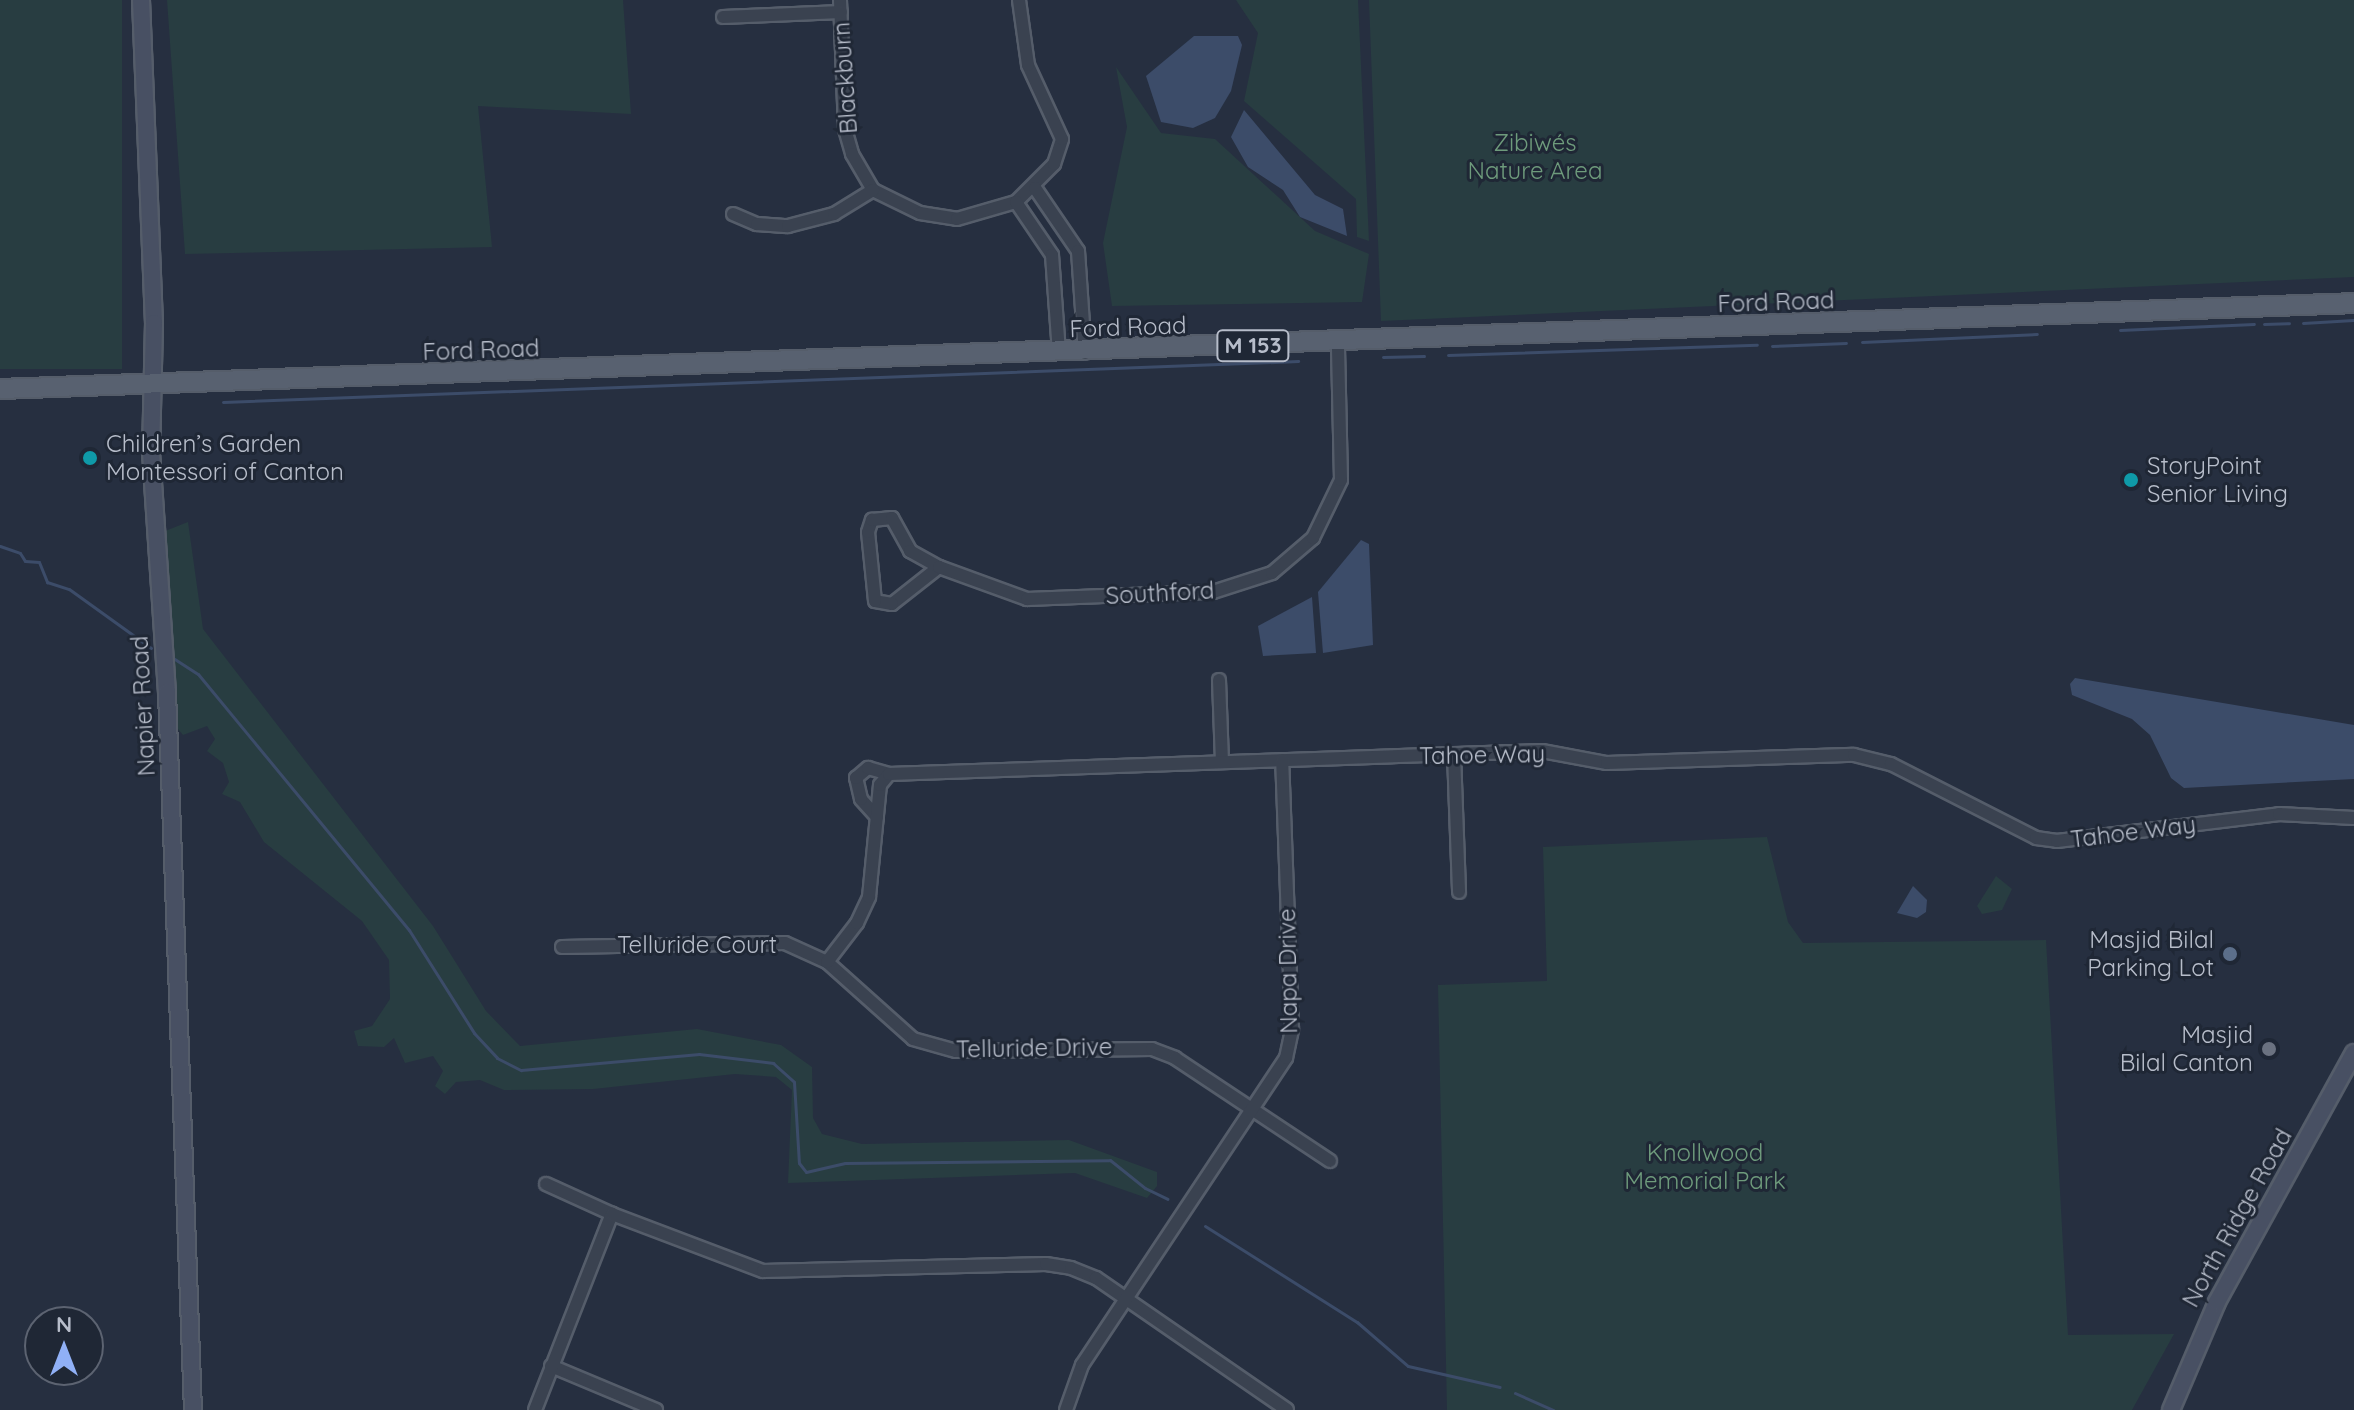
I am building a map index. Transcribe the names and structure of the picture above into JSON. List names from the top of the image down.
{
  "streets": {
    "main road": ["Ford Road", "M 153"],
    "street": [
      "Blackburn",
      "Southford",
      "Napier Road",
      "Tahoe Way",
      "Telluride Court",
      "Napa Drive",
      "Telluride Drive",
      "North Ridge Road"
    ]
  },
  "crossings": [
    ["Ford Road", "Southford"],
    ["Ford Road", "Napier Road"],
    ["Tahoe Way", "Napa Drive"],
    ["Telluride Court", "Telluride Drive"],
    ["Napa Drive", "Telluride Drive"]
  ],
  "parks": ["Zibiwés Nature Area", "Knollwood Memorial Park"],
  "places": [
    "Children’s Garden Montessori of Canton",
    "StoryPoint Senior Living",
    "Masjid Bilal Parking Lot",
    "Masjid Bilal Canton"
  ],
  "north": "top"
}
